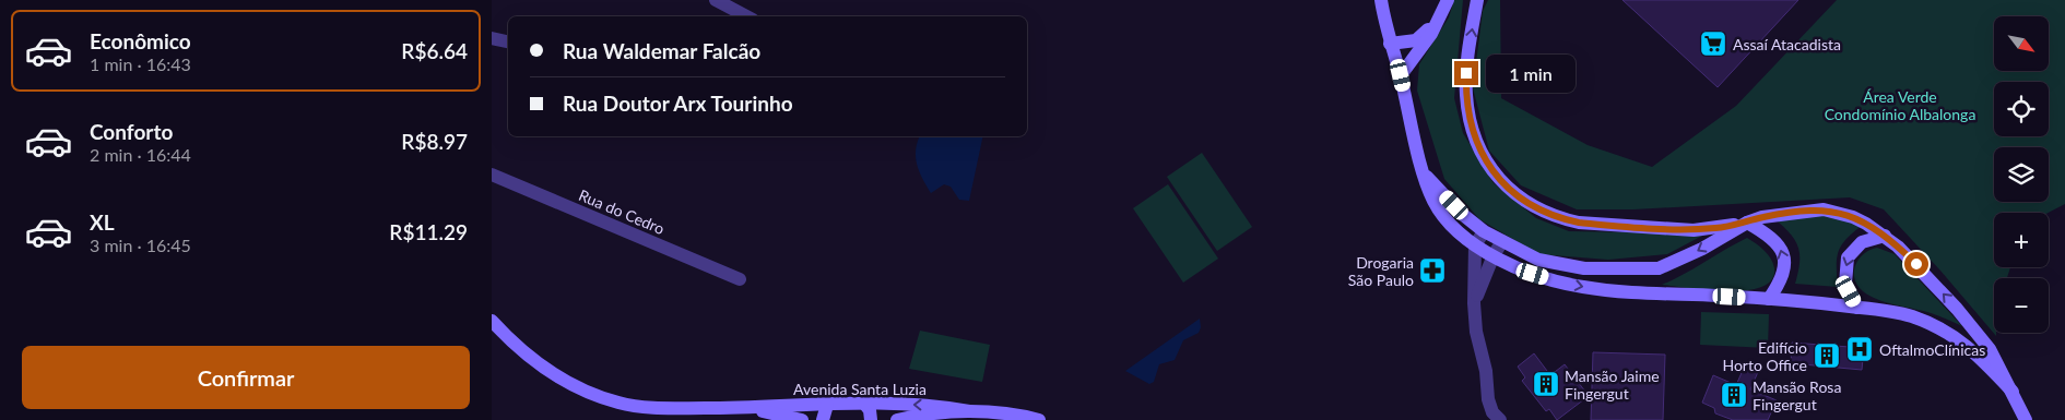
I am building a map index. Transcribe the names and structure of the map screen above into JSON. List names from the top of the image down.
{
  "streets": {
    "street": ["Rua do Cedro", "Avenida Santa Luzia"]
  },
  "parks": ["Área Verde Condomínio Albalonga"],
  "places": {
    "supermarket": ["Assaí Atacadista"],
    "pharmacy": ["Drogaria São Paulo"],
    "hospital": ["OftalmoClínicas"],
    "building": ["Edifício Horto Office", "Mansão Jaime Fingergut", "Mansão Rosa Fingergut"]
  },
  "north": "bottom right",
  "page": {
    "list": [
      {
        "name": "Econômico",
        "note": "1 min · 16:43",
        "value": "R$6.64"
      },
      {
        "name": "Conforto",
        "note": "2 min · 16:44",
        "value": "R$8.97"
      },
      {
        "name": "XL",
        "note": "3 min · 16:45",
        "value": "R$11.29"
      }
    ],
    "map_buttons": ["+", "−"],
    "banner": ["Rua Waldemar Falcão", "Rua Doutor Arx Tourinho"],
    "bubble": "1 min",
    "buttons": "Confirmar"
  }
}
